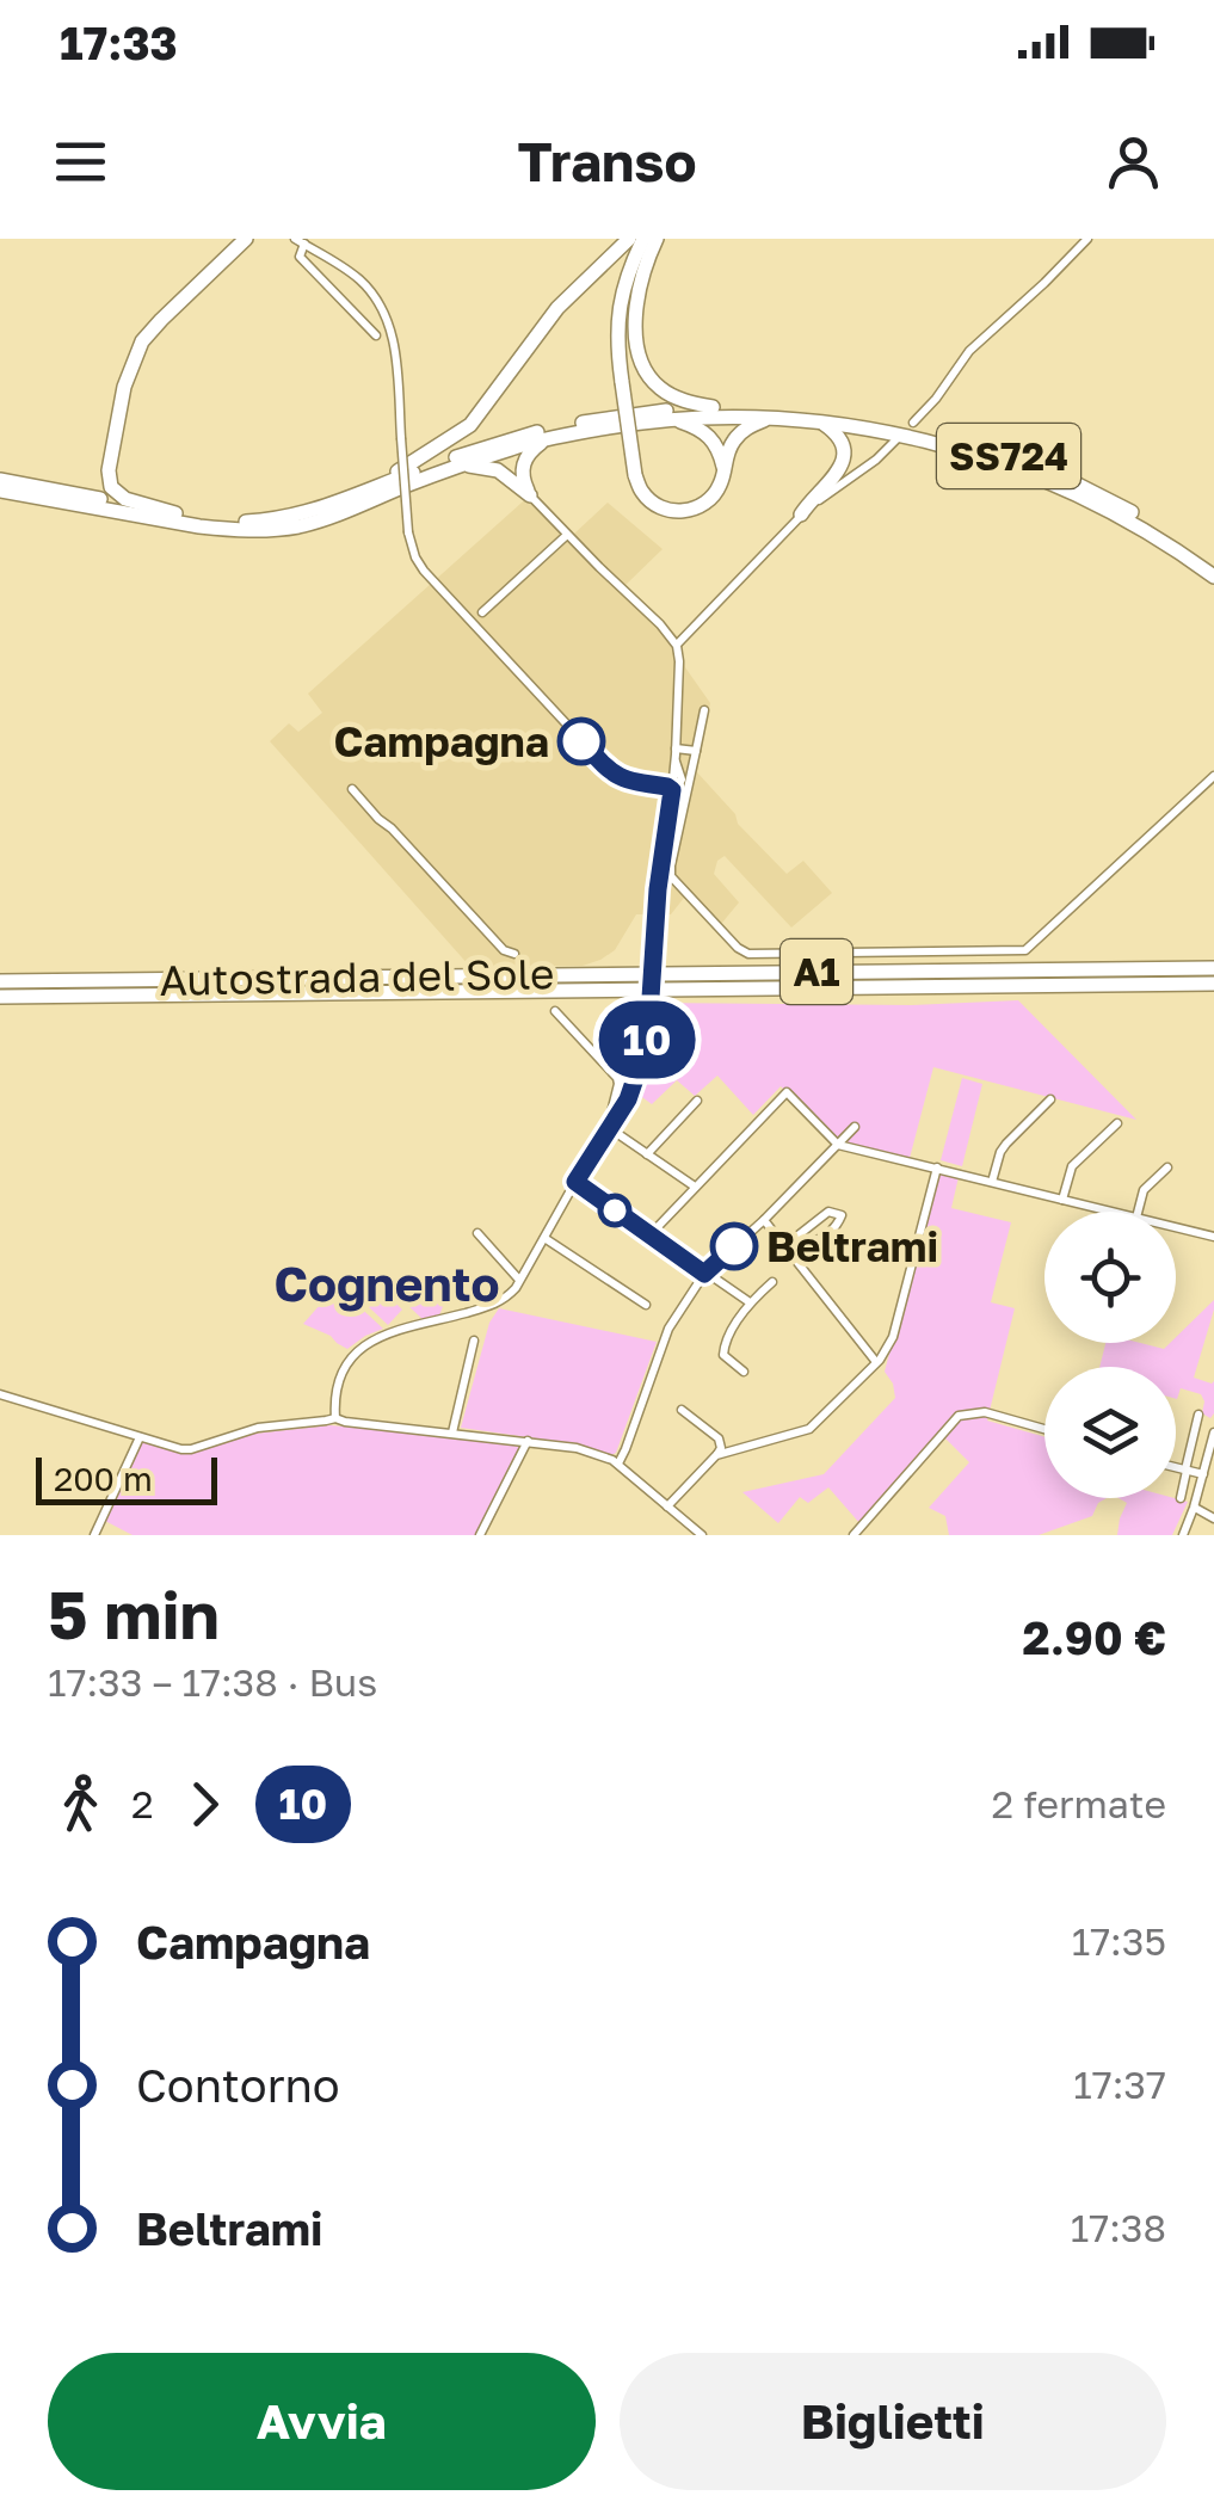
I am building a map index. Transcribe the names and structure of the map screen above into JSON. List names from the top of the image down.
{
  "streets": {
    "highway": ["SS724", "A1", "Autostrada del Sole"]
  },
  "districts": ["Cognento"],
  "places": ["Campagna", "Beltrami"],
  "lines": ["bus line 10"],
  "scale_bar": "200 m",
  "page": {
    "status": "17:33",
    "header": "Transo",
    "on_map": "10",
    "scale": "200 m",
    "heading": ["5 min", "17:33 – 17:38 · Bus", "2.90 €"],
    "legs": ["2", "10", "2 fermate"],
    "list": [
      {
        "name": "Campagna",
        "value": "17:35"
      },
      {
        "name": "Contorno",
        "value": "17:37"
      },
      {
        "name": "Beltrami",
        "value": "17:38"
      }
    ],
    "buttons": ["Avvia", "Biglietti"]
  }
}
